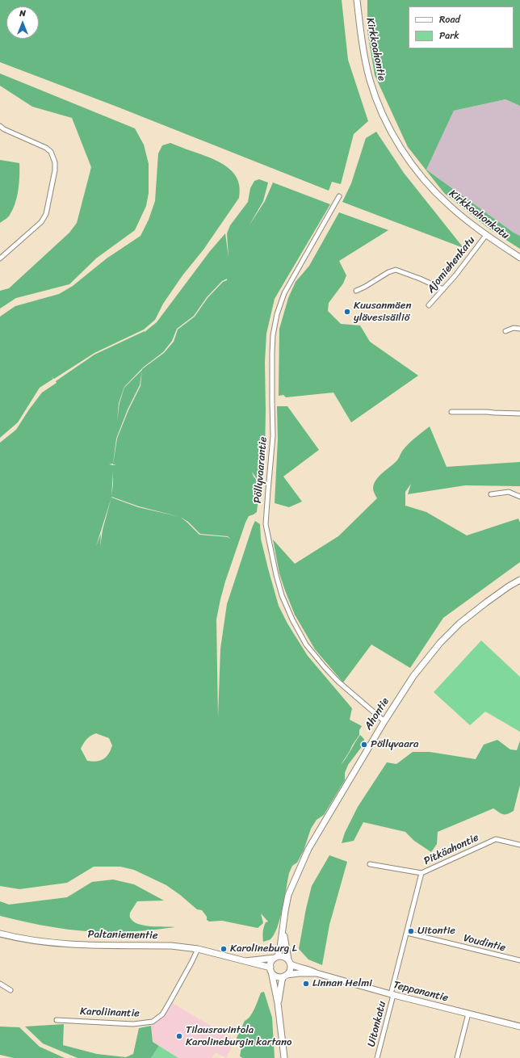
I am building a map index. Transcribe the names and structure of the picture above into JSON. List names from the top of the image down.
{
  "streets": {
    "street": [
      "Kirkkoahontie",
      "Kirkkoahonkatu",
      "Ajomiehenkatu",
      "Pöllyvaarantie",
      "Ahontie",
      "Pitkäahontie",
      "Paltaniementie",
      "Voudintie",
      "Teppanantie",
      "Karoliinantie",
      "Uitonkatu"
    ]
  },
  "crossings": [
    ["Kirkkoahontie", "Kirkkoahonkatu"],
    ["Kirkkoahonkatu", "Ajomiehenkatu"],
    ["Pöllyvaarantie", "Ahontie"],
    ["Ahontie", "Paltaniementie"],
    ["Ahontie", "Teppanantie"],
    ["Paltaniementie", "Teppanantie"],
    ["Paltaniementie", "Karoliinantie"],
    ["Teppanantie", "Uitonkatu"]
  ],
  "places": [
    "Kuusanmäen ylävesisäiliö",
    "Pöllyvaara",
    "Uitontie",
    "Karolineburg L",
    "Linnan Helmi",
    "Tilausravintola Karolineburgin kartano"
  ],
  "legend": ["Road", "Park"],
  "north": "top"
}
